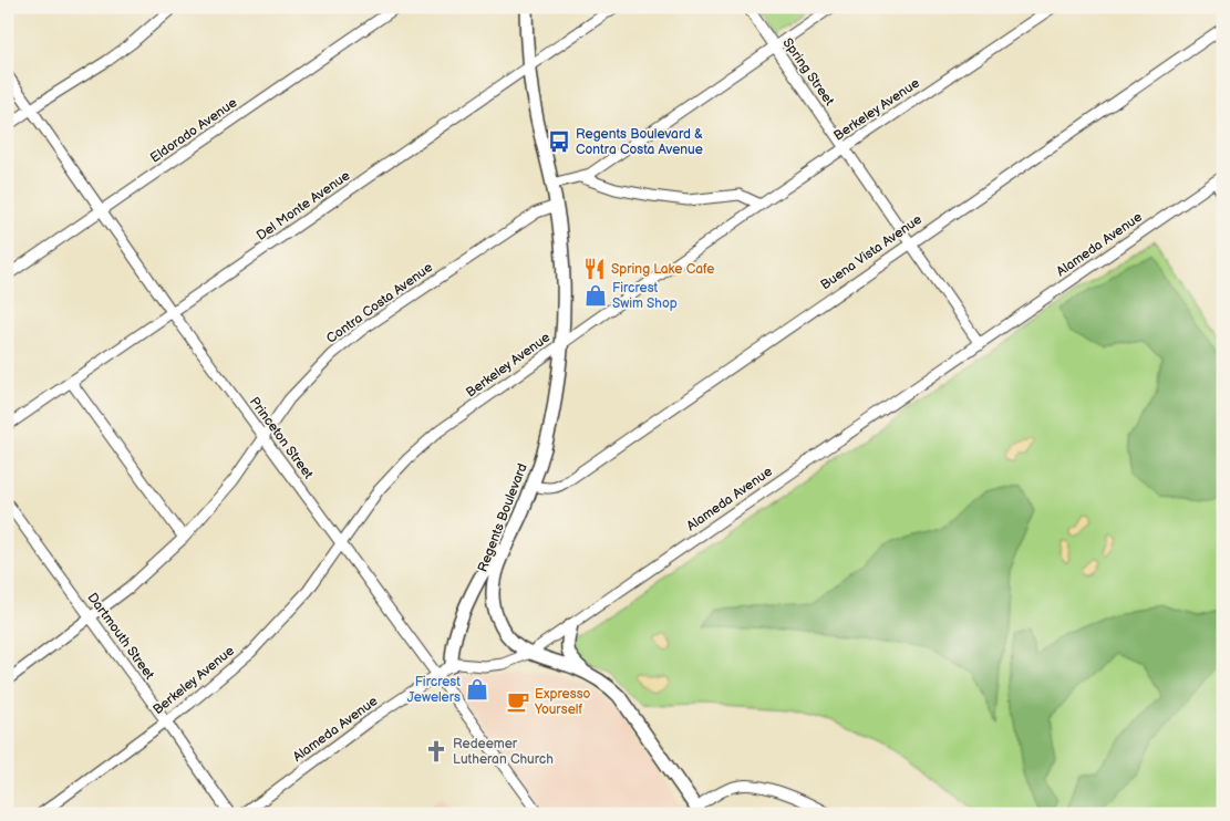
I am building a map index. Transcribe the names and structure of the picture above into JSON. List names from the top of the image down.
{
  "streets": {
    "main road": ["Regents Boulevard"],
    "street": [
      "Spring Street",
      "Berkeley Avenue",
      "Eldorado Avenue",
      "Del Monte Avenue",
      "Alameda Avenue",
      "Buena Vista Avenue",
      "Contra Costa Avenue",
      "Princeton Street",
      "Dartmouth Street"
    ]
  },
  "crossings": [
    ["Spring Street", "Berkeley Avenue"],
    ["Spring Street", "Alameda Avenue"],
    ["Spring Street", "Buena Vista Avenue"],
    ["Berkeley Avenue", "Princeton Street"],
    ["Berkeley Avenue", "Regents Boulevard"],
    ["Berkeley Avenue", "Dartmouth Street"],
    ["Eldorado Avenue", "Princeton Street"],
    ["Del Monte Avenue", "Princeton Street"],
    ["Del Monte Avenue", "Regents Boulevard"],
    ["Alameda Avenue", "Princeton Street"],
    ["Alameda Avenue", "Regents Boulevard"],
    ["Buena Vista Avenue", "Regents Boulevard"],
    ["Contra Costa Avenue", "Princeton Street"],
    ["Contra Costa Avenue", "Regents Boulevard"],
    ["Contra Costa Avenue", "Dartmouth Street"]
  ],
  "places": {
    "bus stop": ["Regents Boulevard & Contra Costa Avenue"],
    "restaurant": ["Spring Lake Cafe"],
    "shop": ["Fircrest Swim Shop", "Fircrest Jewelers"],
    "cafe": ["Expresso Yourself"],
    "church": ["Redeemer Lutheran Church"]
  }
}
